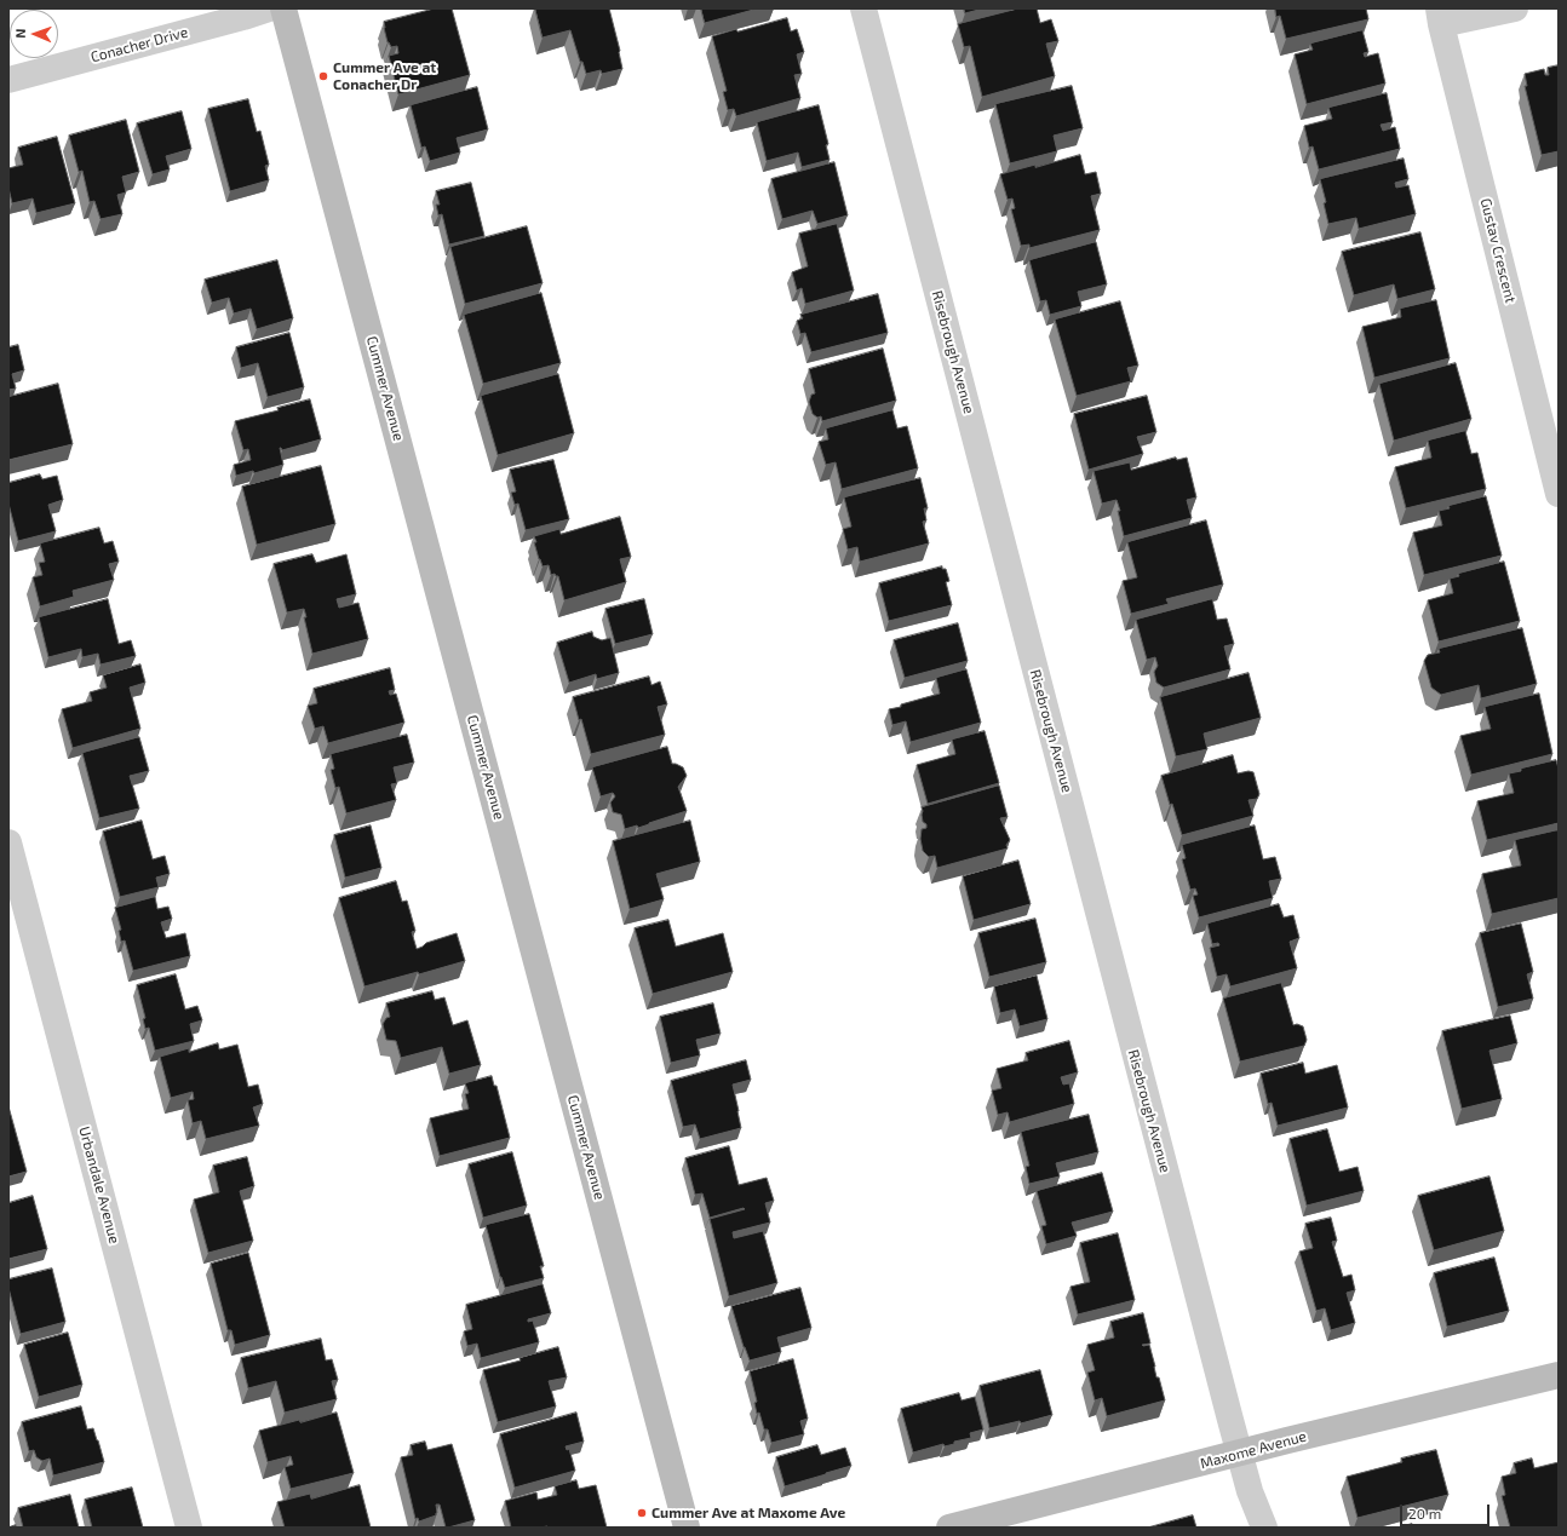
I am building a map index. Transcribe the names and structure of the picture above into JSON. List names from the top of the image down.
{
  "streets": {
    "street": [
      "Conacher Drive",
      "Gustav Crescent",
      "Risebrough Avenue",
      "Cummer Avenue",
      "Urbandale Avenue",
      "Maxome Avenue"
    ]
  },
  "crossings": [
    ["Risebrough Avenue", "Maxome Avenue"]
  ],
  "places": ["Cummer Ave at Conacher Dr", "Cummer Ave at Maxome Ave"],
  "scale_bar": "20 m",
  "north": "left"
}
